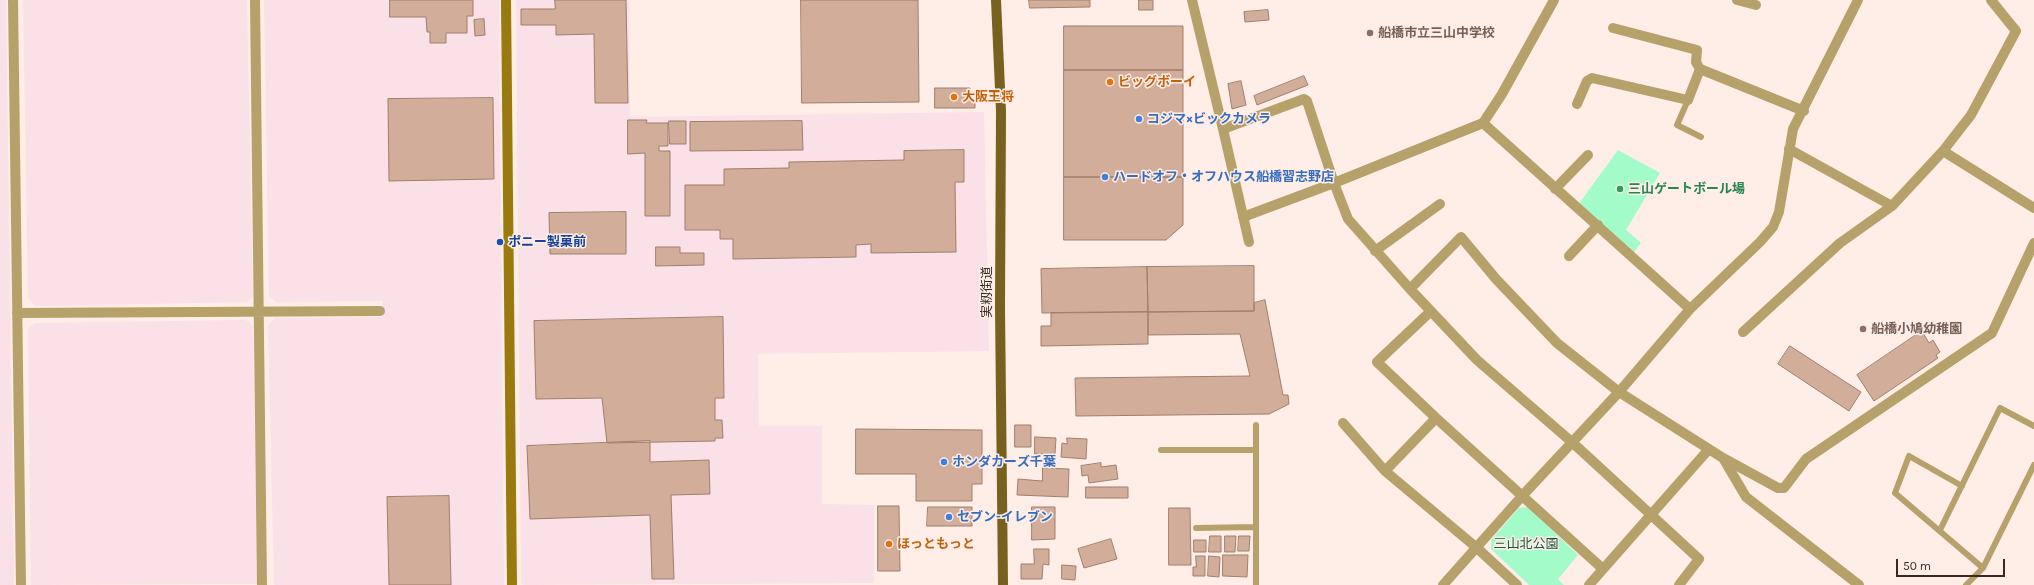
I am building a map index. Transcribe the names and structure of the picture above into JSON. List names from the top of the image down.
{
  "streets": {
    "main road": ["実籾街道"]
  },
  "parks": ["三山北公園"],
  "places": [
    "船橋市立三山中学校",
    "ビッグボーイ",
    "大阪王将",
    "コジマ×ビックカメラ",
    "ハードオフ・オフハウス船橋習志野店",
    "三山ゲートボール場",
    "ポニー製菓前",
    "船橋小鳩幼稚園",
    "ホンダカーズ千葉",
    "セブン-イレブン",
    "ほっともっと"
  ],
  "scale_bar": "50 m"
}
